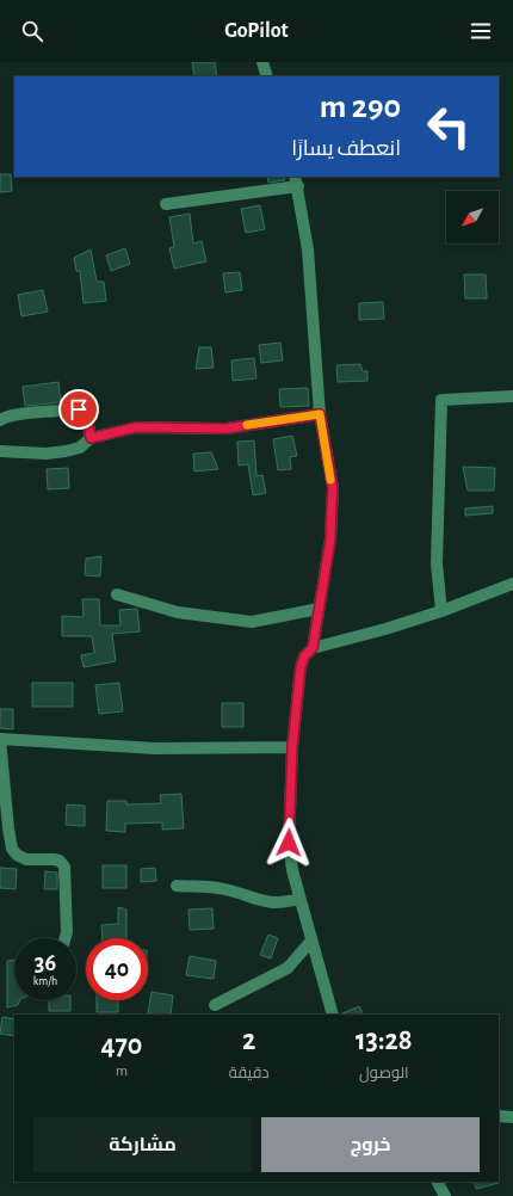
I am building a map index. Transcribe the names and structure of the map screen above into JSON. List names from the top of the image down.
{
  "north": "bottom left",
  "page": {
    "header": "GoPilot",
    "turn": ["290 m", "انعطف يسارًا"],
    "speed": "36 km/h",
    "limit": "40",
    "eta": [
      "13:28",
      "الوصول",
      "2",
      "دقيقة",
      "470",
      "m"
    ],
    "buttons": ["خروج", "مشاركة"]
  }
}
